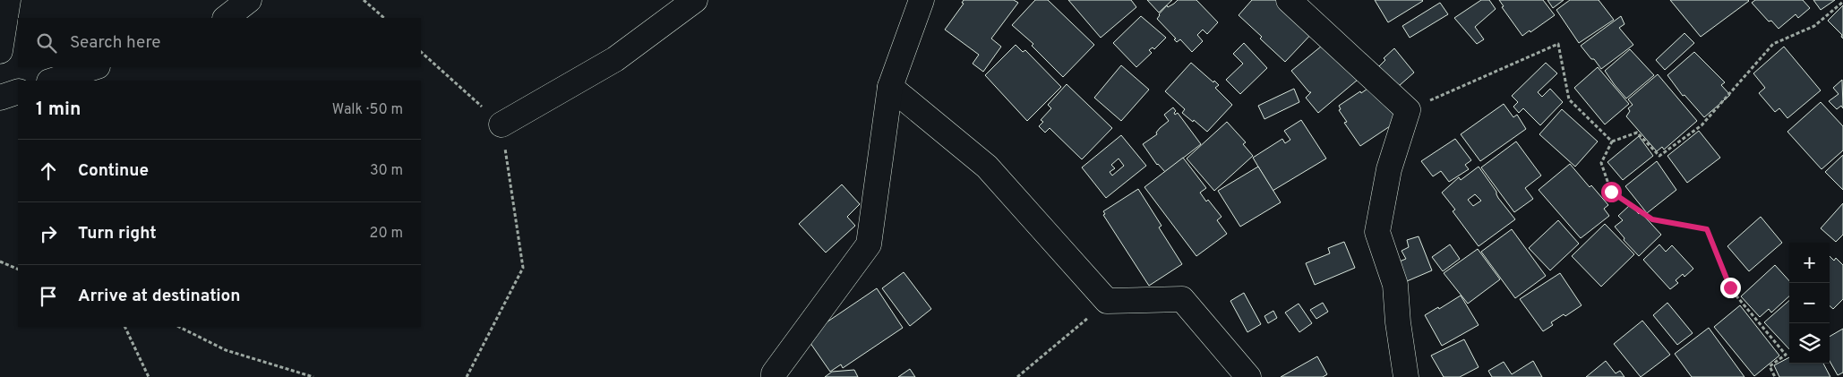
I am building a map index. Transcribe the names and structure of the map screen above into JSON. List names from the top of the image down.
{
  "page": {
    "search": "Search here",
    "heading": ["1 min", "Walk · 50 m"],
    "list": [
      ["Continue", "30 m"],
      ["Turn right", "20 m"],
      "Arrive at destination"
    ],
    "map_buttons": ["+", "−"]
  }
}
